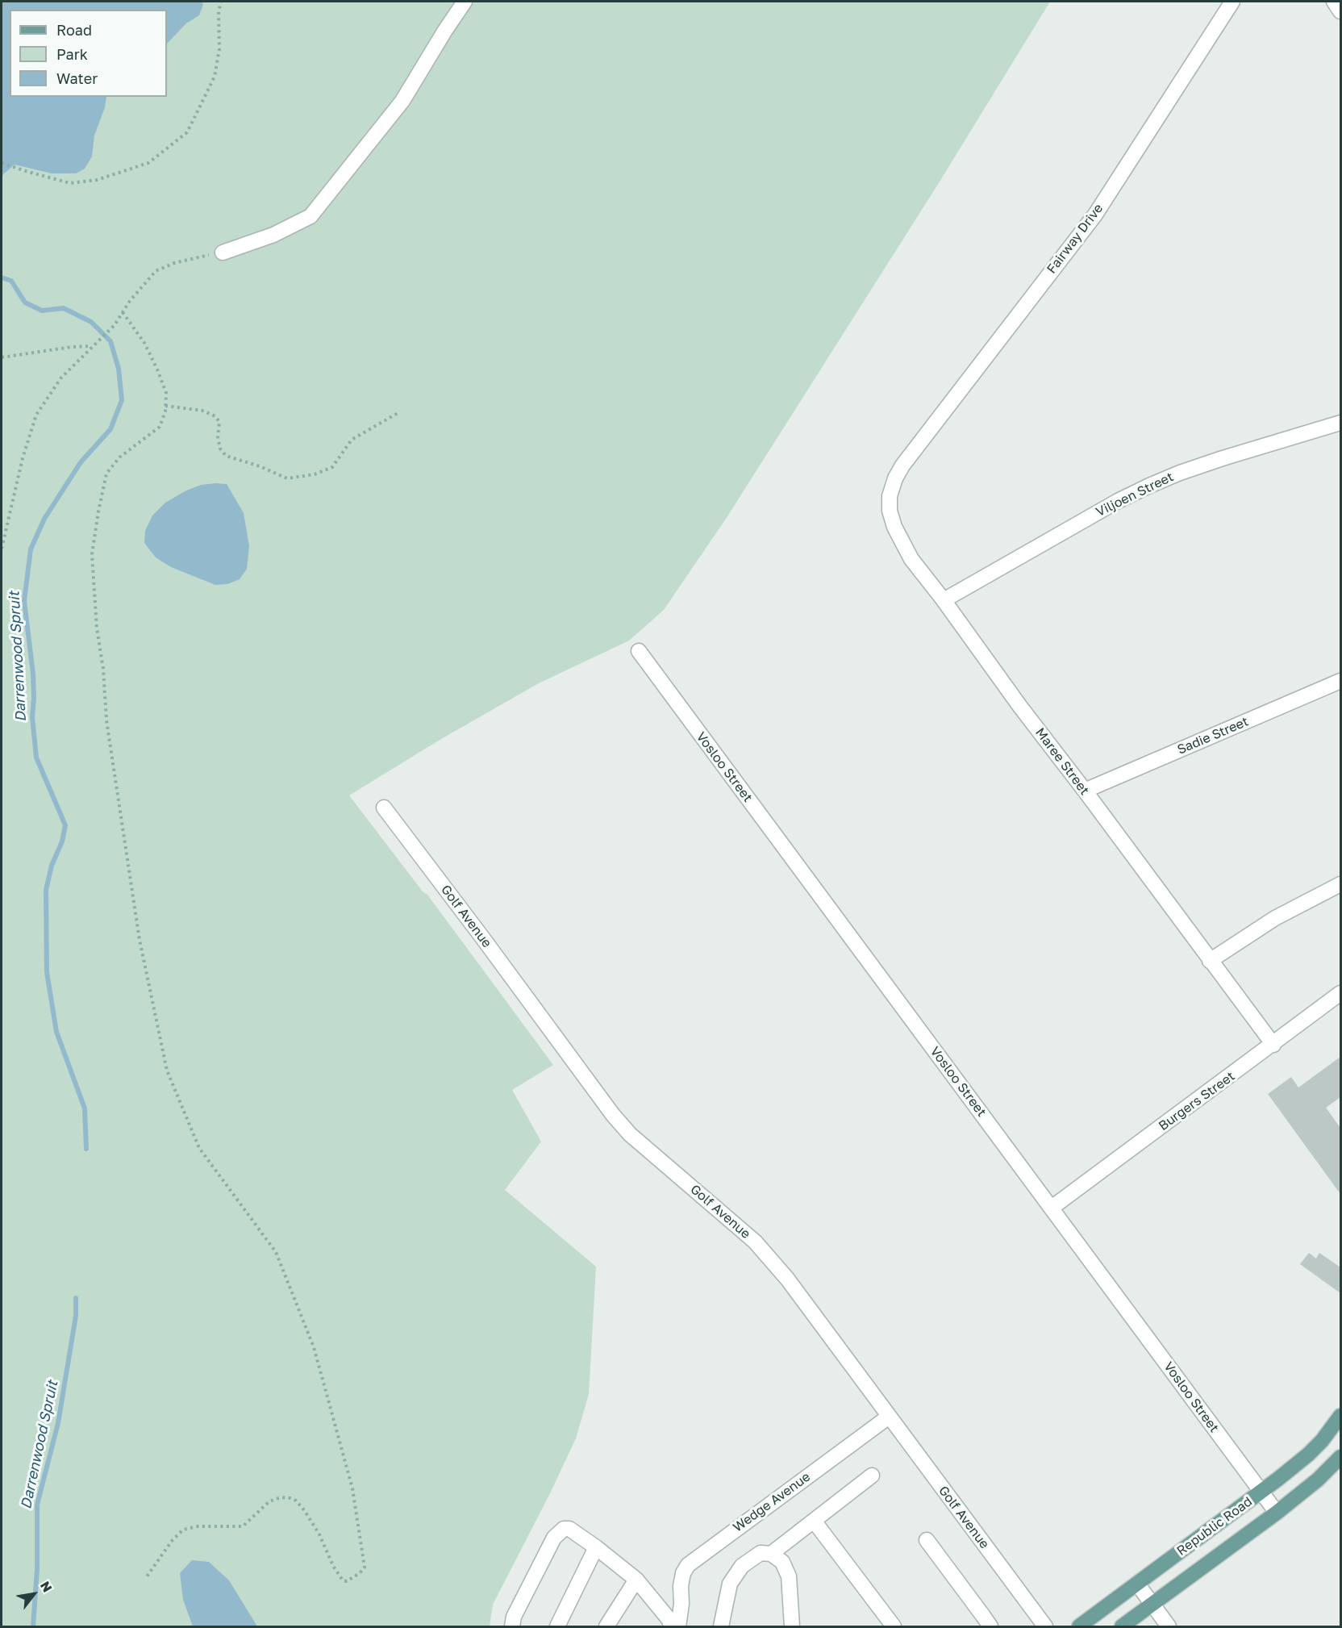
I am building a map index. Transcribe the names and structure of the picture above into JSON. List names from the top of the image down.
{
  "streets": {
    "main road": ["Republic Road"],
    "street": [
      "Fairway Drive",
      "Viljoen Street",
      "Sadie Street",
      "Maree Street",
      "Vosloo Street",
      "Golf Avenue",
      "Burgers Street",
      "Wedge Avenue"
    ]
  },
  "crossings": [
    ["Fairway Drive", "Maree Street"],
    ["Viljoen Street", "Maree Street"],
    ["Sadie Street", "Maree Street"],
    ["Maree Street", "Burgers Street"],
    ["Vosloo Street", "Burgers Street"],
    ["Vosloo Street", "Republic Road"],
    ["Golf Avenue", "Wedge Avenue"]
  ],
  "water": ["Darrenwood Spruit"],
  "legend": ["Road", "Park", "Water"],
  "north": "top right"
}
